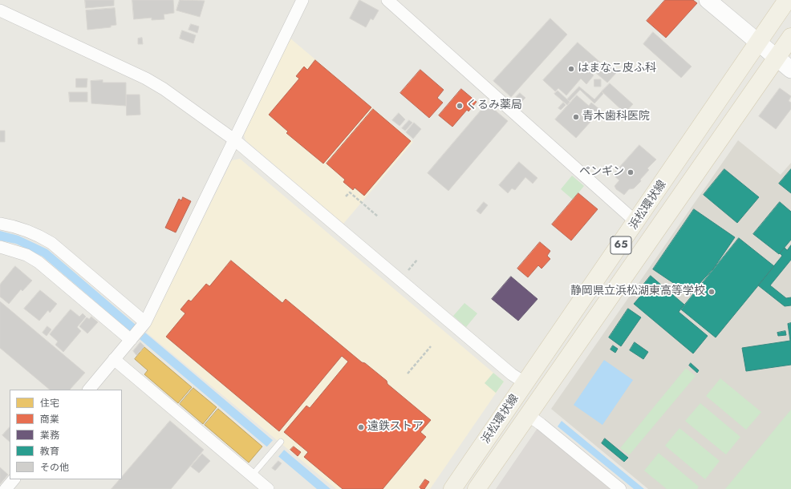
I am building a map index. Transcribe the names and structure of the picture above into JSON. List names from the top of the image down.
{
  "streets": {
    "main road": ["浜松環状線", "65"]
  },
  "places": [
    "はまなこ皮ふ科",
    "くるみ薬局",
    "青木歯科医院",
    "ペンギン",
    "静岡県立浜松湖東高等学校",
    "遠鉄ストア"
  ],
  "legend": [
    "住宅",
    "商業",
    "業務",
    "教育",
    "その他"
  ]
}
